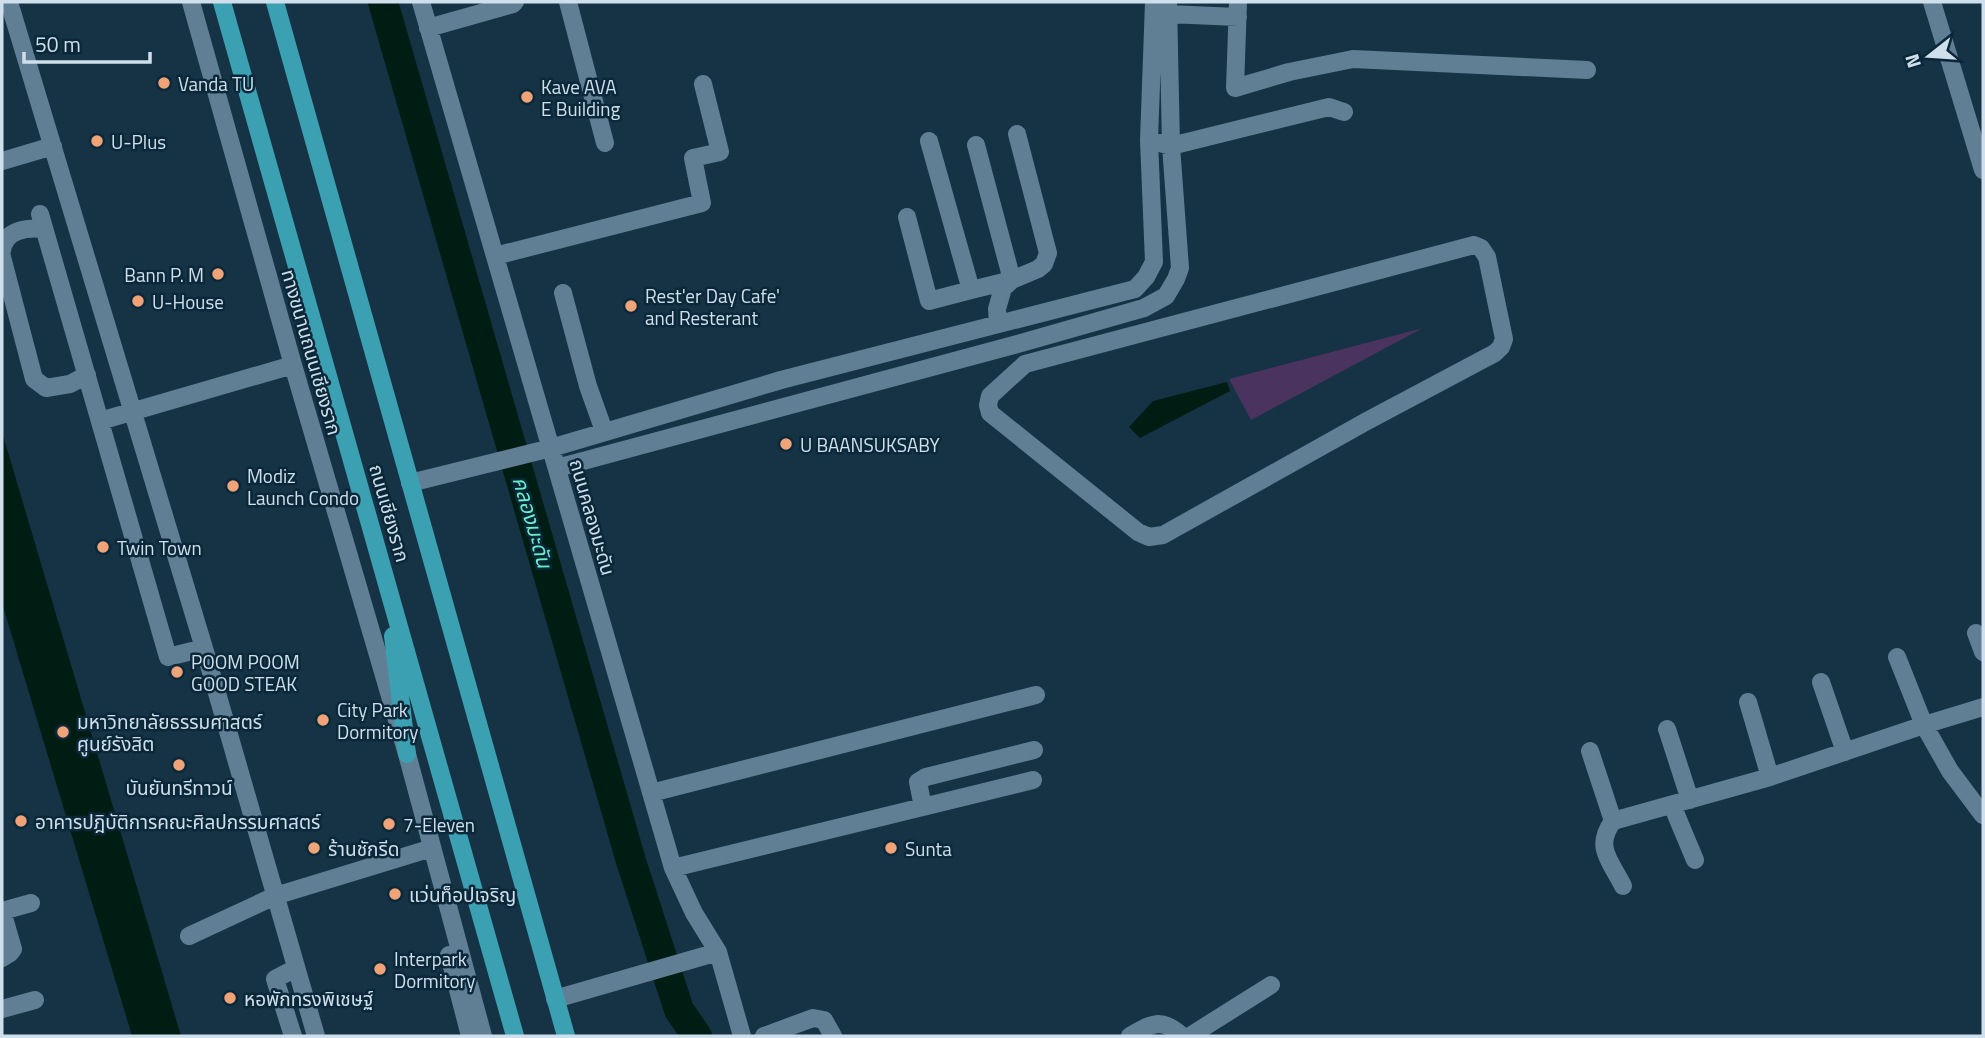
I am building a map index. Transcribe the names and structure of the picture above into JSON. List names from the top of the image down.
{
  "streets": {
    "main road": ["ถนนเชียงราก"],
    "street": ["ทางขนานถนนเชียงราก", "ถนนคลองมะดัน"]
  },
  "water": ["คลองมะดัน"],
  "places": [
    "Vanda TU",
    "Kave AVA E Building",
    "U-Plus",
    "Bann P. M",
    "U-House",
    "Rest'er Day Cafe' and Resterant",
    "U BAANSUKSABY",
    "Modiz Launch Condo",
    "Twin Town",
    "POOM POOM GOOD STEAK",
    "City Park Dormitory",
    "มหาวิทยาลัยธรรมศาสตร์ ศูนย์รังสิต",
    "บันยันทรีทาวน์",
    "อาคารปฎิบัติการคณะศิลปกรรมศาสตร์",
    "7-Eleven",
    "ร้านชักรีด",
    "Sunta",
    "แว่นท็อปเจริญ",
    "Interpark Dormitory",
    "หอพักทรงพิเชษฐ์"
  ],
  "scale_bar": "50 m",
  "north": "left"
}
